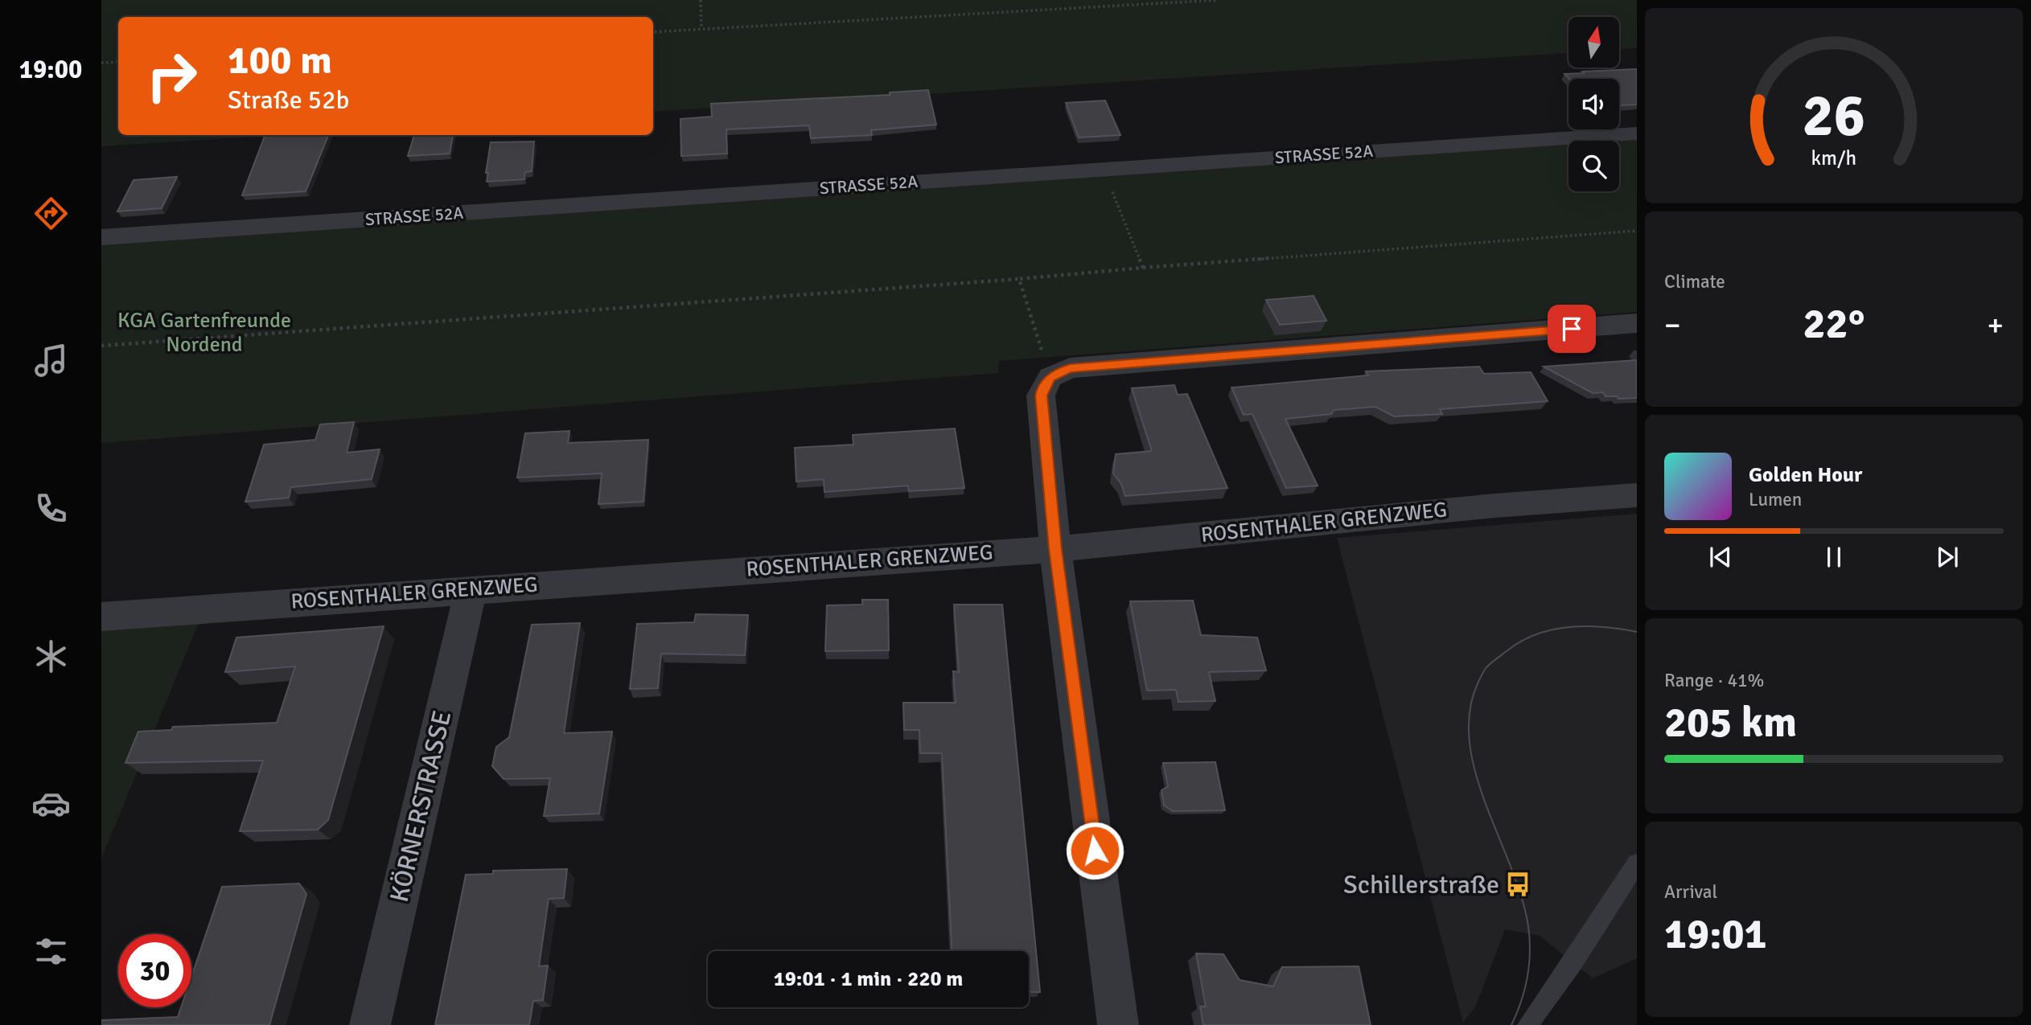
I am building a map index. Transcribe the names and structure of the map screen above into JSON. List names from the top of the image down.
{
  "streets": {
    "street": ["STRASSE 52A", "ROSENTHALER GRENZWEG", "KÖRNERSTRASSE"]
  },
  "crossings": [
    ["ROSENTHALER GRENZWEG", "KÖRNERSTRASSE"]
  ],
  "parks": ["KGA Gartenfreunde Nordend"],
  "places": {
    "bus stop": ["Schillerstraße"]
  },
  "north": "top",
  "page": {
    "tabs": "19:00",
    "turn": ["100 m", "Straße 52b"],
    "tile": [
      "Climate",
      ["Range · 41%", "205 km"],
      ["Arrival", "19:01"]
    ],
    "heat": ["−", "22°", "+"],
    "song": ["Golden Hour", "Lumen"],
    "limit": "30",
    "trip": "19:01 · 1 min · 220 m",
    "gauge": ["26", "km/h"]
  }
}
